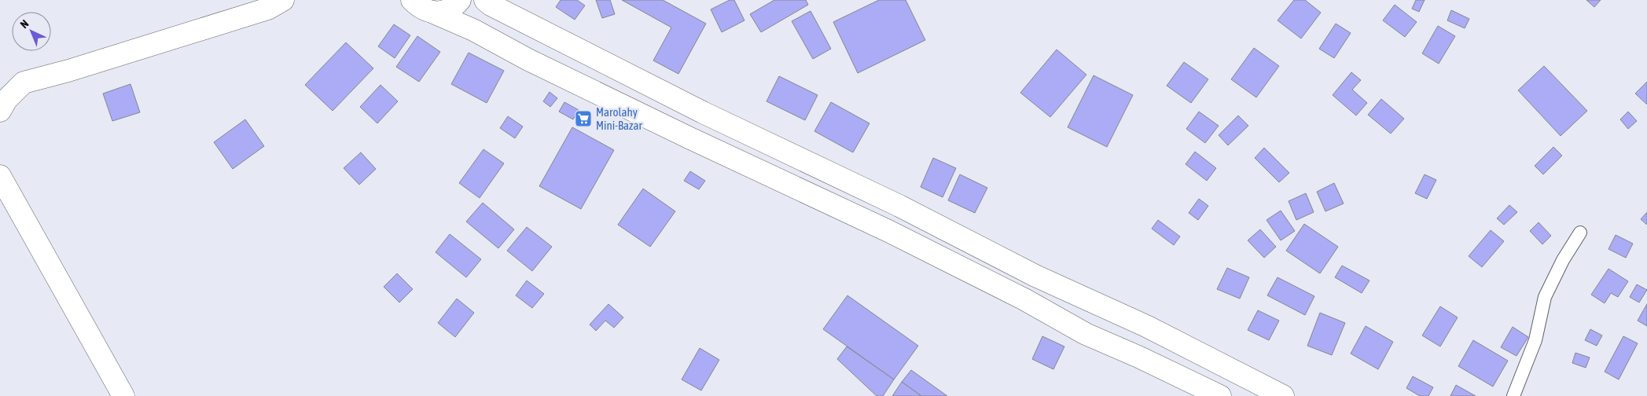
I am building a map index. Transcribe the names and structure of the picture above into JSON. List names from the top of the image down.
{
  "places": {
    "supermarket": ["Marolahy Mini-Bazar"]
  },
  "north": "top left"
}
